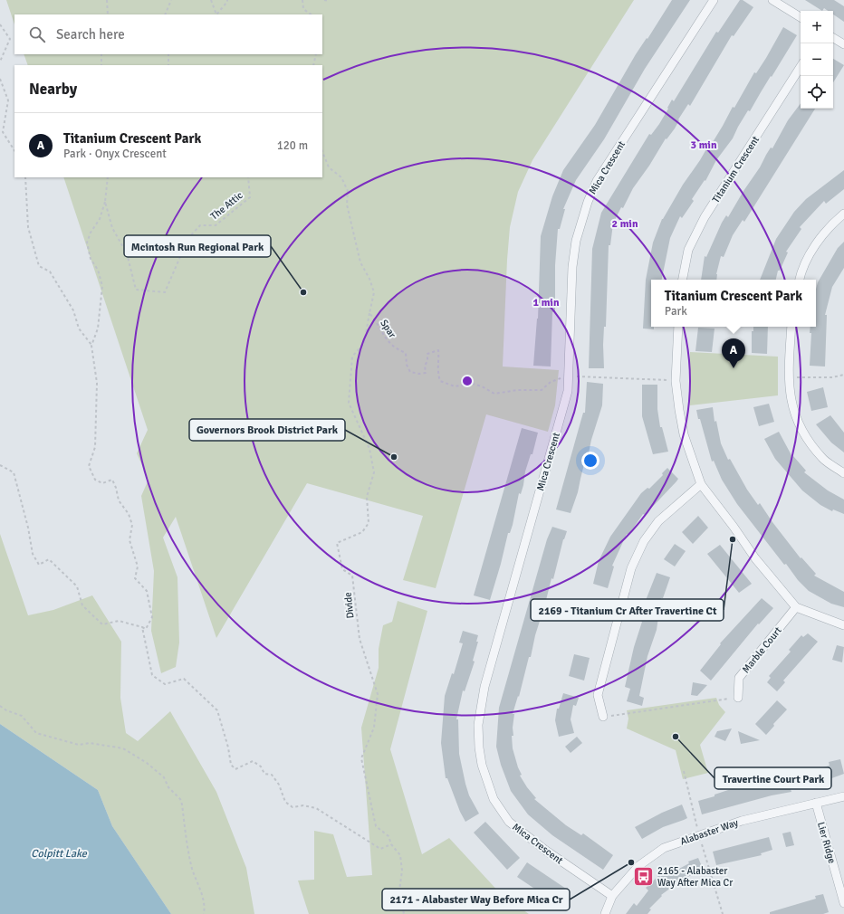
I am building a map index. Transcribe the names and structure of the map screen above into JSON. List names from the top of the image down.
{
  "streets": {
    "street": [
      "Mica Crescent",
      "Titanium Crescent",
      "Marble Court",
      "Alabaster Way",
      "Lier Ridge"
    ],
    "path": ["The Attic", "Spar", "Divide"]
  },
  "crossings": [
    ["Mica Crescent", "Spar"],
    ["Mica Crescent", "Alabaster Way"],
    ["Spar", "Divide"],
    ["Alabaster Way", "Lier Ridge"]
  ],
  "water": ["Colpitt Lake"],
  "places": {
    "other": [
      "Mcintosh Run Regional Park",
      "Governors Brook District Park",
      "2169 - Titanium Cr After Travertine Ct",
      "Travertine Court Park",
      "2171 - Alabaster Way Before Mica Cr"
    ],
    "bus stop": ["2165 - Alabaster Way After Mica Cr"]
  },
  "page": {
    "map_buttons": ["+", "−"],
    "search": "Search here",
    "heading": "Nearby",
    "list": [
      {
        "mark": "A",
        "name": "Titanium Crescent Park",
        "note": "Park · Onyx Crescent",
        "value": "120 m"
      }
    ],
    "popup": ["Titanium Crescent Park", "Park"],
    "pins": "A"
  },
  "rings": ["3 min", "2 min", "1 min"]
}
